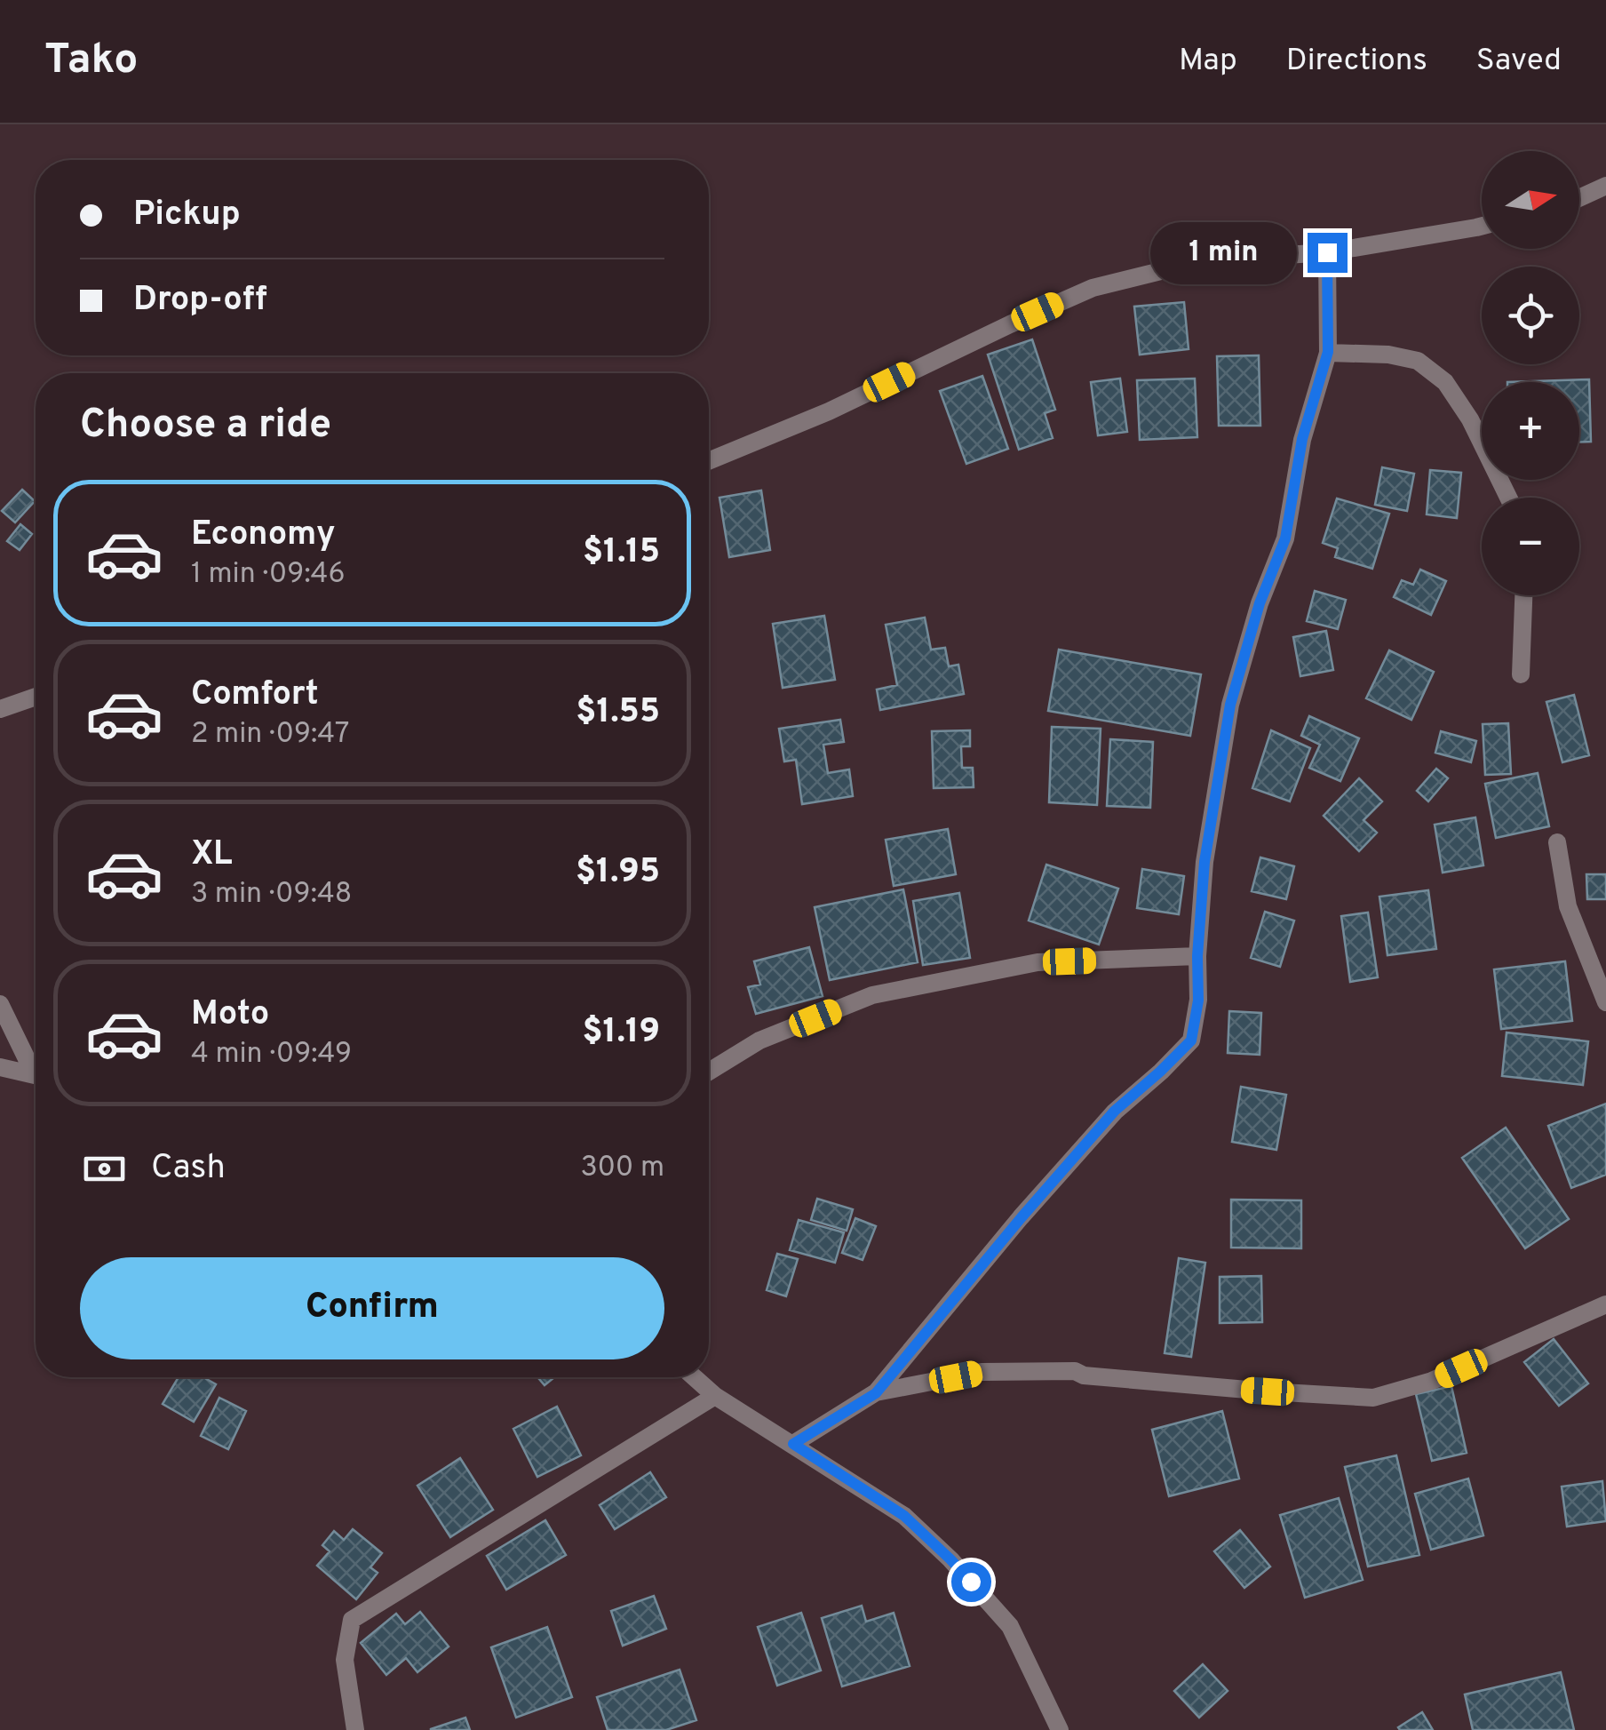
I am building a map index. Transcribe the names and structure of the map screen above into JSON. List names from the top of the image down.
{
  "north": "right",
  "page": {
    "header": "Tako",
    "nav": ["Map", "Directions", "Saved"],
    "map_buttons": ["+", "−"],
    "banner": ["Pickup", "Drop-off"],
    "bubble": "1 min",
    "heading": "Choose a ride",
    "list": [
      {
        "name": "Economy",
        "note": "1 min · 09:46",
        "value": "$1.15"
      },
      {
        "name": "Comfort",
        "note": "2 min · 09:47",
        "value": "$1.55"
      },
      {
        "name": "XL",
        "note": "3 min · 09:48",
        "value": "$1.95"
      },
      {
        "name": "Moto",
        "note": "4 min · 09:49",
        "value": "$1.19"
      }
    ],
    "pay": ["Cash", "300 m"],
    "buttons": "Confirm"
  }
}
